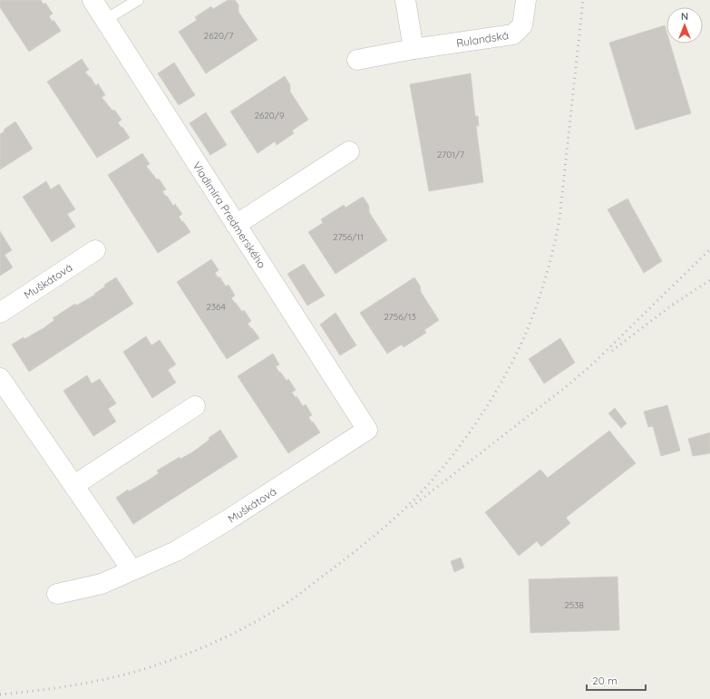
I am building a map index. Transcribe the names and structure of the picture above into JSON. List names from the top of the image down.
{
  "streets": {
    "street": ["Rulandská", "Vladimíra Predmerského", "Muškátová"]
  },
  "crossings": [
    ["Vladimíra Predmerského", "Muškátová"]
  ],
  "house_numbers": [
    "2620/7",
    "2620/9",
    "2701/7",
    "2756/11",
    "2364",
    "2756/13",
    "2538"
  ],
  "scale_bar": "20 m",
  "north": "top"
}
